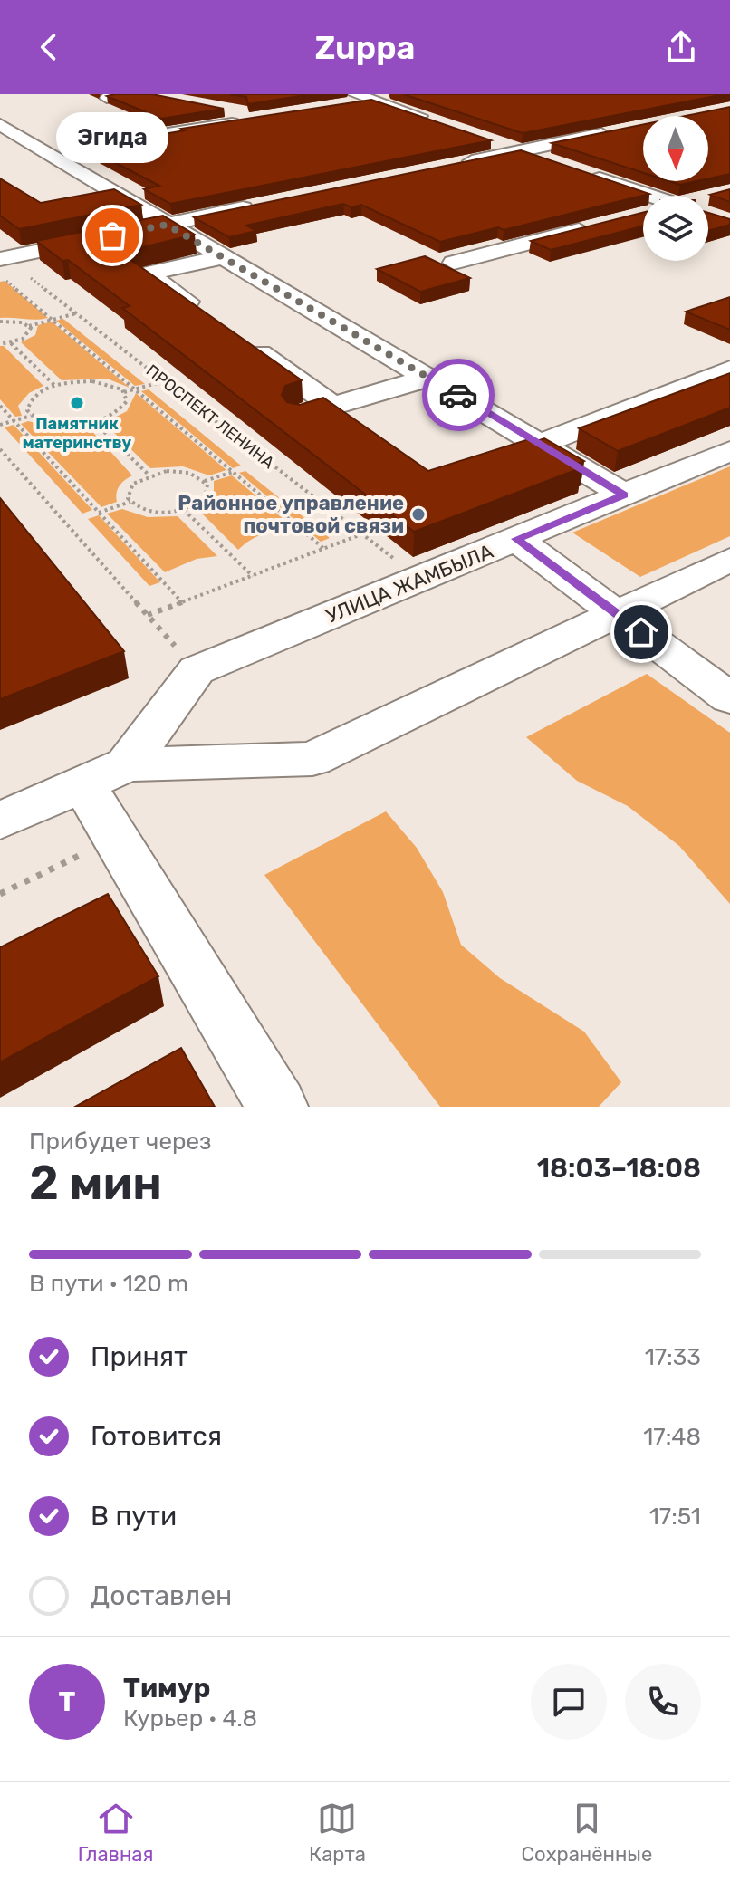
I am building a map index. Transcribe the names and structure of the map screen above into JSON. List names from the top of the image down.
{
  "streets": {
    "street": ["УЛИЦА ЖАМБЫЛА"],
    "path": ["ПРОСПЕКТ ЛЕНИНА"]
  },
  "crossings": [
    ["ПРОСПЕКТ ЛЕНИНА", "УЛИЦА ЖАМБЫЛА"]
  ],
  "places": ["Эгида", "Памятник материнству", "Районное управление почтовой связи"],
  "north": "bottom",
  "page": {
    "header": "Zuppa",
    "bubble": "Эгида",
    "heading": ["2 мин", "Прибудет через", "18:03–18:08"],
    "panel": ["Тимур", "Курьер · 4.8"],
    "bar": "В пути · 120 m",
    "list": [
      ["Принят", "17:33"],
      ["Готовится", "17:48"],
      ["В пути", "17:51"],
      "Доставлен"
    ],
    "round": "Т",
    "tabs": ["Главная", "Карта", "Сохранённые"]
  }
}
